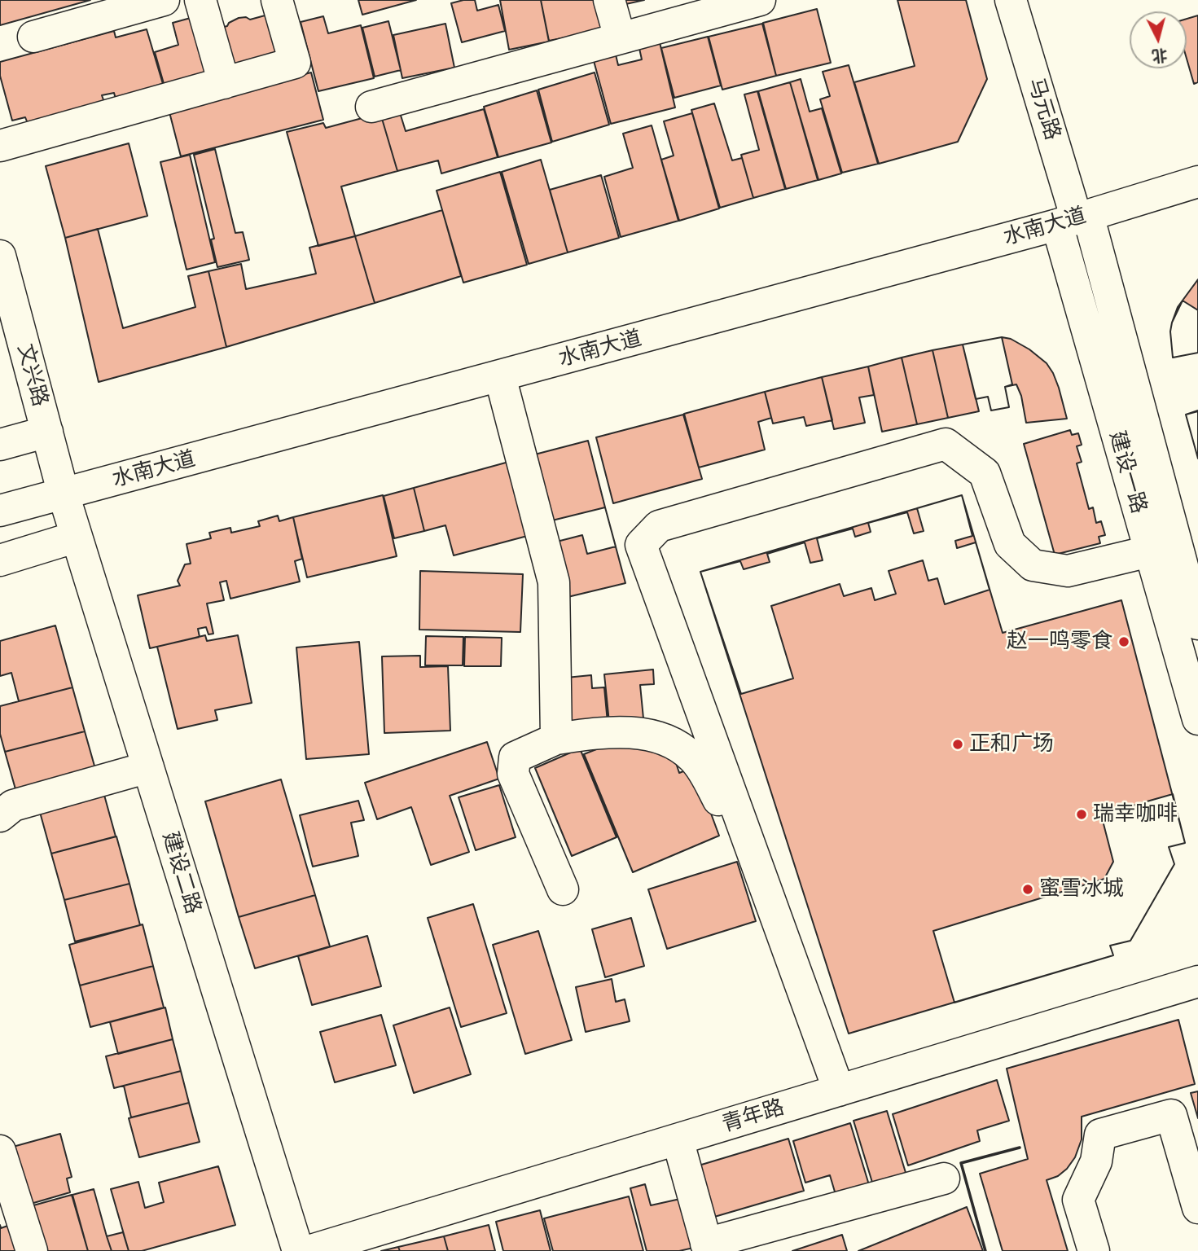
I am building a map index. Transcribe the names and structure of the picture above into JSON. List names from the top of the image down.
{
  "streets": {
    "street": [
      "马元路",
      "水南大道",
      "文兴路",
      "建设一路",
      "建设二路",
      "青年路"
    ]
  },
  "crossings": [
    ["马元路", "水南大道"],
    ["马元路", "建设一路"],
    ["水南大道", "文兴路"],
    ["水南大道", "建设一路"],
    ["水南大道", "建设二路"],
    ["文兴路", "建设二路"]
  ],
  "places": [
    "赵一鸣零食",
    "正和广场",
    "瑞幸咖啡",
    "蜜雪冰城"
  ],
  "north": "bottom"
}
